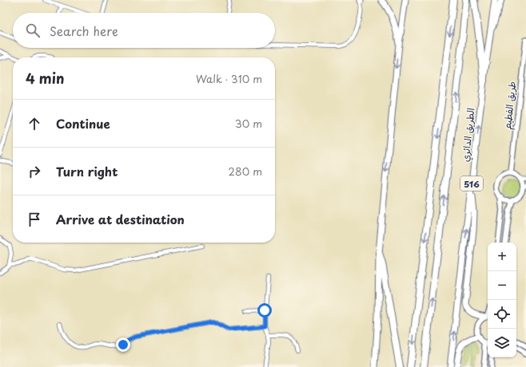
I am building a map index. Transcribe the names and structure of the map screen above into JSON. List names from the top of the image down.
{
  "streets": {
    "highway": ["الطريق الدائري", "516"],
    "street": ["طريق الفطيم"]
  },
  "crossings": [
    ["الطريق الدائري", "516"]
  ],
  "page": {
    "search": "Search here",
    "heading": ["4 min", "Walk · 310 m"],
    "list": [
      ["Continue", "30 m"],
      ["Turn right", "280 m"],
      "Arrive at destination"
    ],
    "map_buttons": ["+", "−"]
  }
}
